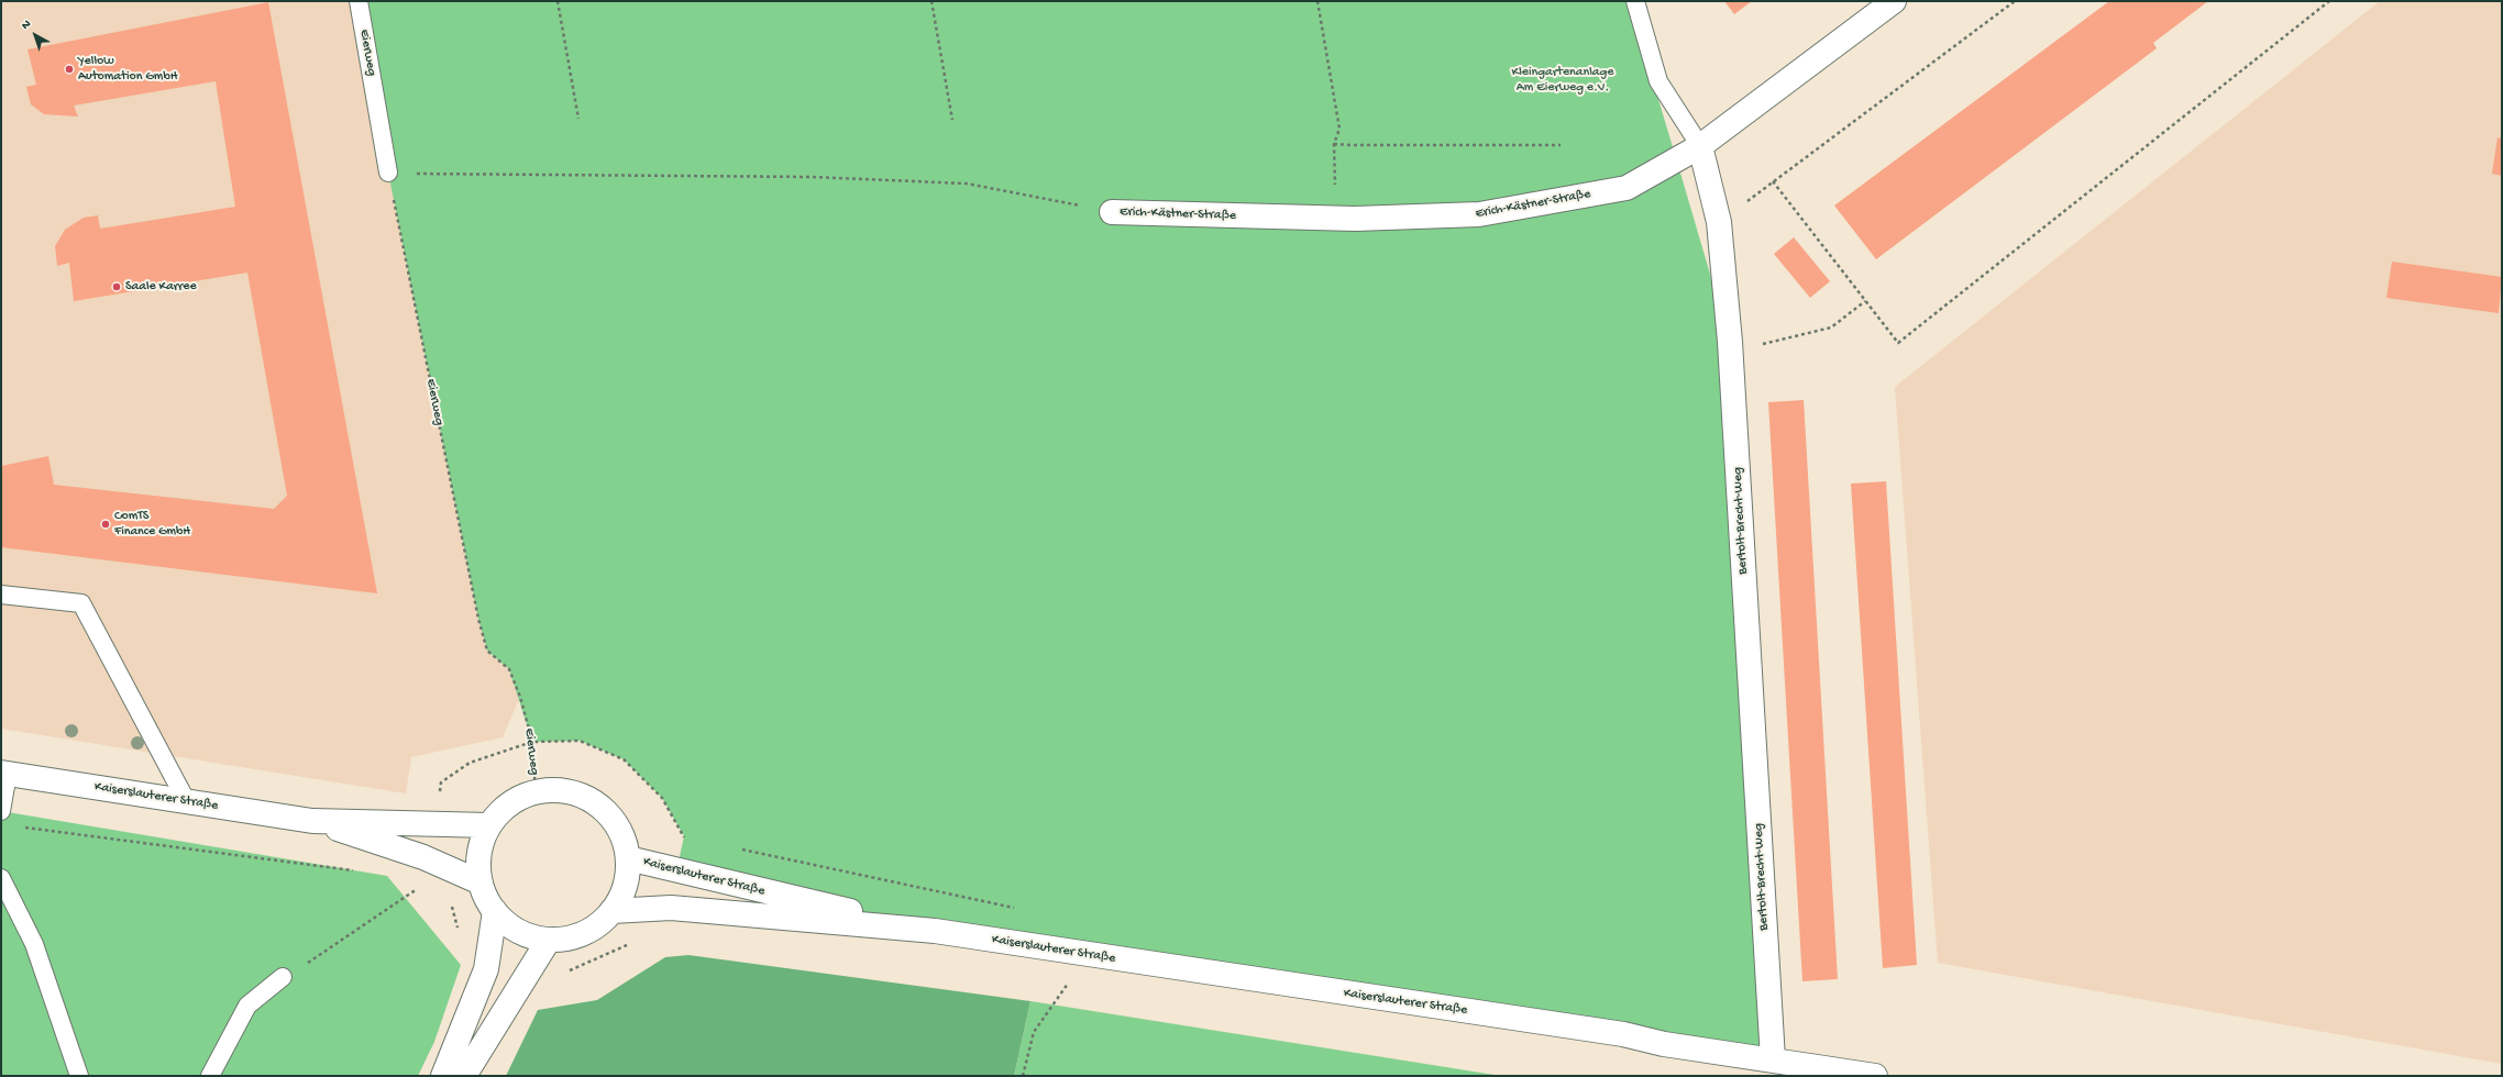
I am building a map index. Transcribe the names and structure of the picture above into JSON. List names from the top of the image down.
{
  "streets": {
    "street": ["Erich-Kästner-Straße", "Bertolt-Brecht-Weg", "Kaiserslauterer Straße"],
    "lane": ["Eierweg"]
  },
  "crossings": [
    ["Eierweg", "Kaiserslauterer Straße"],
    ["Erich-Kästner-Straße", "Bertolt-Brecht-Weg"],
    ["Bertolt-Brecht-Weg", "Kaiserslauterer Straße"]
  ],
  "parks": ["Kleingartenanlage Am Eierweg e.V."],
  "places": ["Yellow Automation GmbH", "Saale Karree", "ComTS Finance GmbH"],
  "north": "top left"
}
